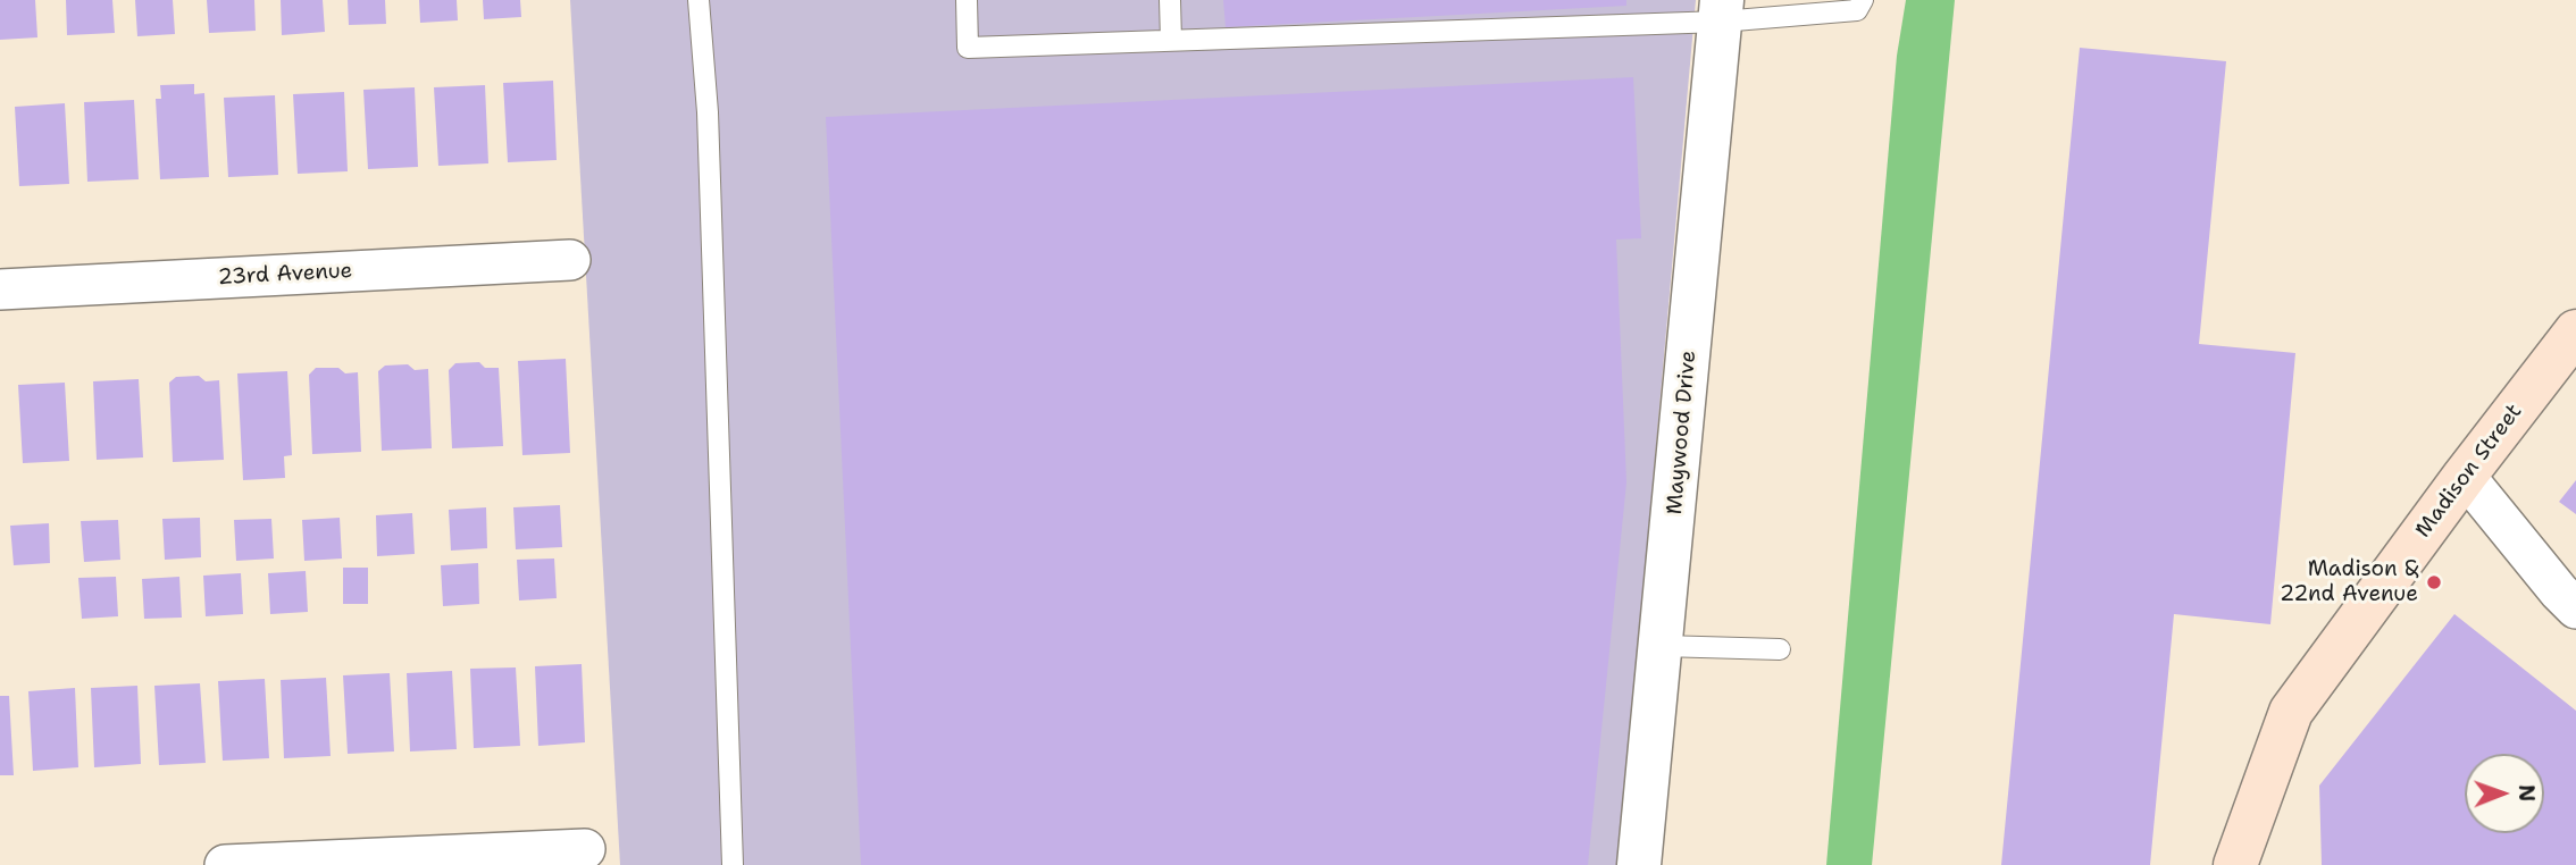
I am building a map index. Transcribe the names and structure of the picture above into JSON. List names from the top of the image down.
{
  "streets": {
    "main road": ["Madison Street"],
    "street": ["23rd Avenue", "Maywood Drive"]
  },
  "places": ["Madison & 22nd Avenue"],
  "north": "right"
}
